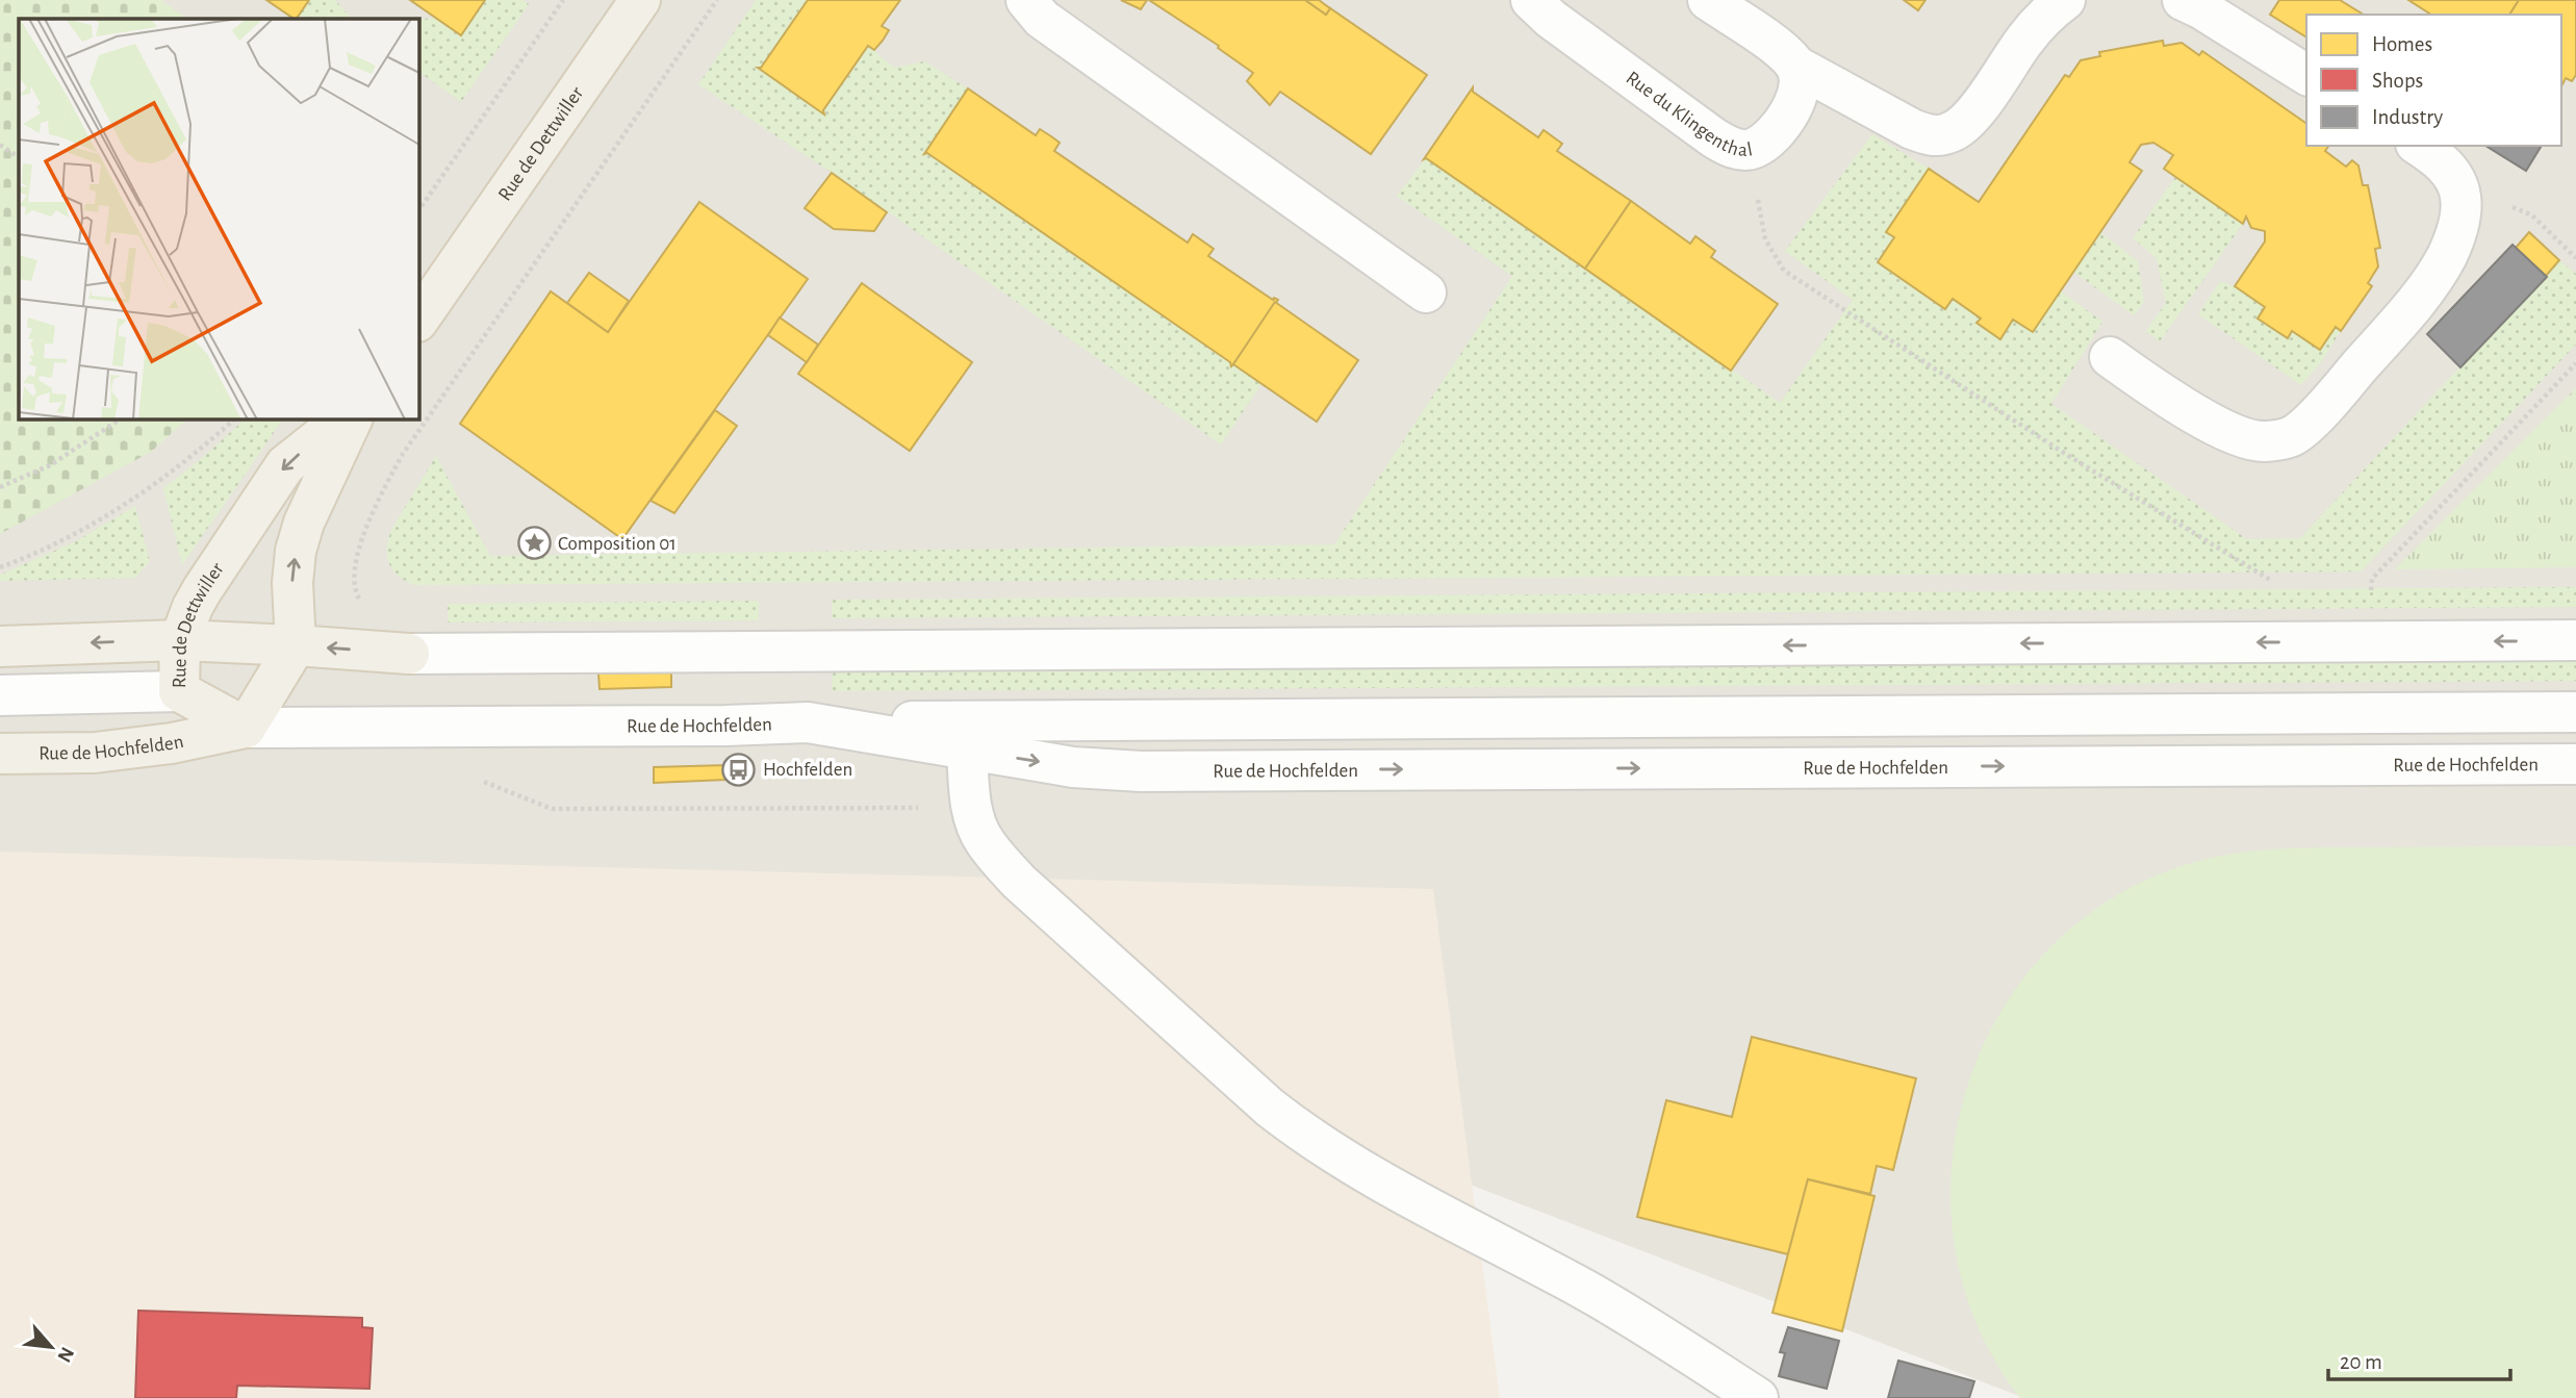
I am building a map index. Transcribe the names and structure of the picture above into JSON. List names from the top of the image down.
{
  "streets": {
    "main road": ["Rue de Dettwiller", "Rue de Hochfelden"],
    "street": ["Rue du Klingenthal"]
  },
  "crossings": [
    ["Rue de Dettwiller", "Rue de Hochfelden"]
  ],
  "places": {
    "place": ["Composition 01"],
    "bus stop": ["Hochfelden"]
  },
  "legend": ["Homes", "Shops", "Industry"],
  "scale_bar": "20 m",
  "north": "bottom right"
}
